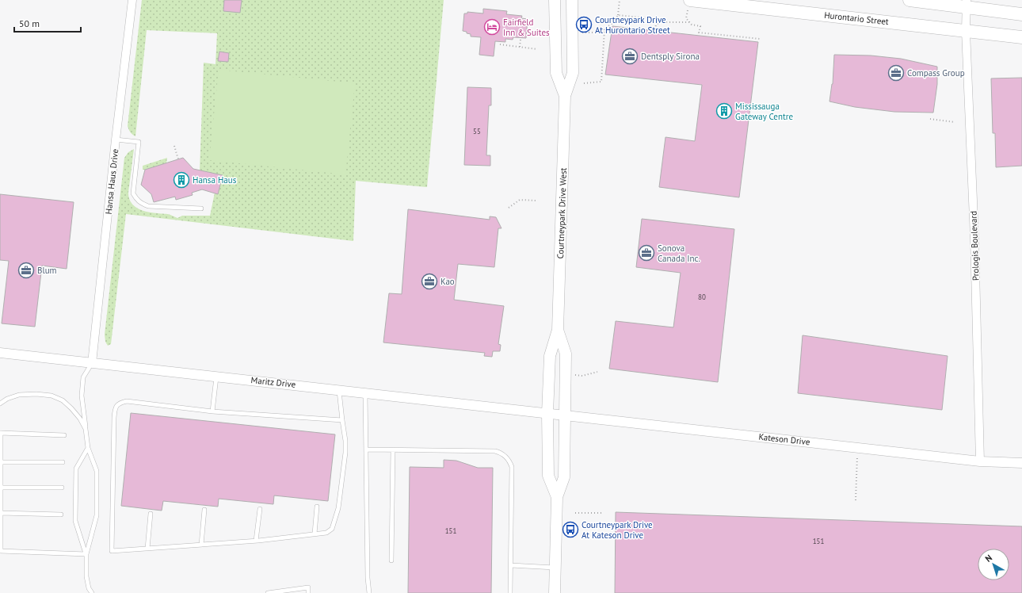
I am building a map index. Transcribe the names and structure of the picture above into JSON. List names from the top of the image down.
{
  "streets": {
    "main road": ["Hurontario Street", "Courtneypark Drive West"],
    "street": [
      "Hansa Haus Drive",
      "Prologis Boulevard",
      "Maritz Drive",
      "Kateson Drive"
    ]
  },
  "crossings": [
    ["Hurontario Street", "Prologis Boulevard"],
    ["Hansa Haus Drive", "Maritz Drive"],
    ["Courtneypark Drive West", "Maritz Drive"],
    ["Courtneypark Drive West", "Kateson Drive"],
    ["Prologis Boulevard", "Kateson Drive"],
    ["Maritz Drive", "Kateson Drive"]
  ],
  "places": {
    "bus stop": ["Courtneypark Drive At Hurontario Street", "Courtneypark Drive At Kateson Drive"],
    "hotel": ["Fairfield Inn & Suites"],
    "office": [
      "Dentsply Sirona",
      "Compass Group",
      "Sonova Canada Inc.",
      "Blum",
      "Kao"
    ],
    "building": ["Mississauga Gateway Centre", "Hansa Haus"]
  },
  "house_numbers": [
    "55",
    "80",
    "151",
    "151"
  ],
  "scale_bar": "50 m",
  "north": "top left"
}
